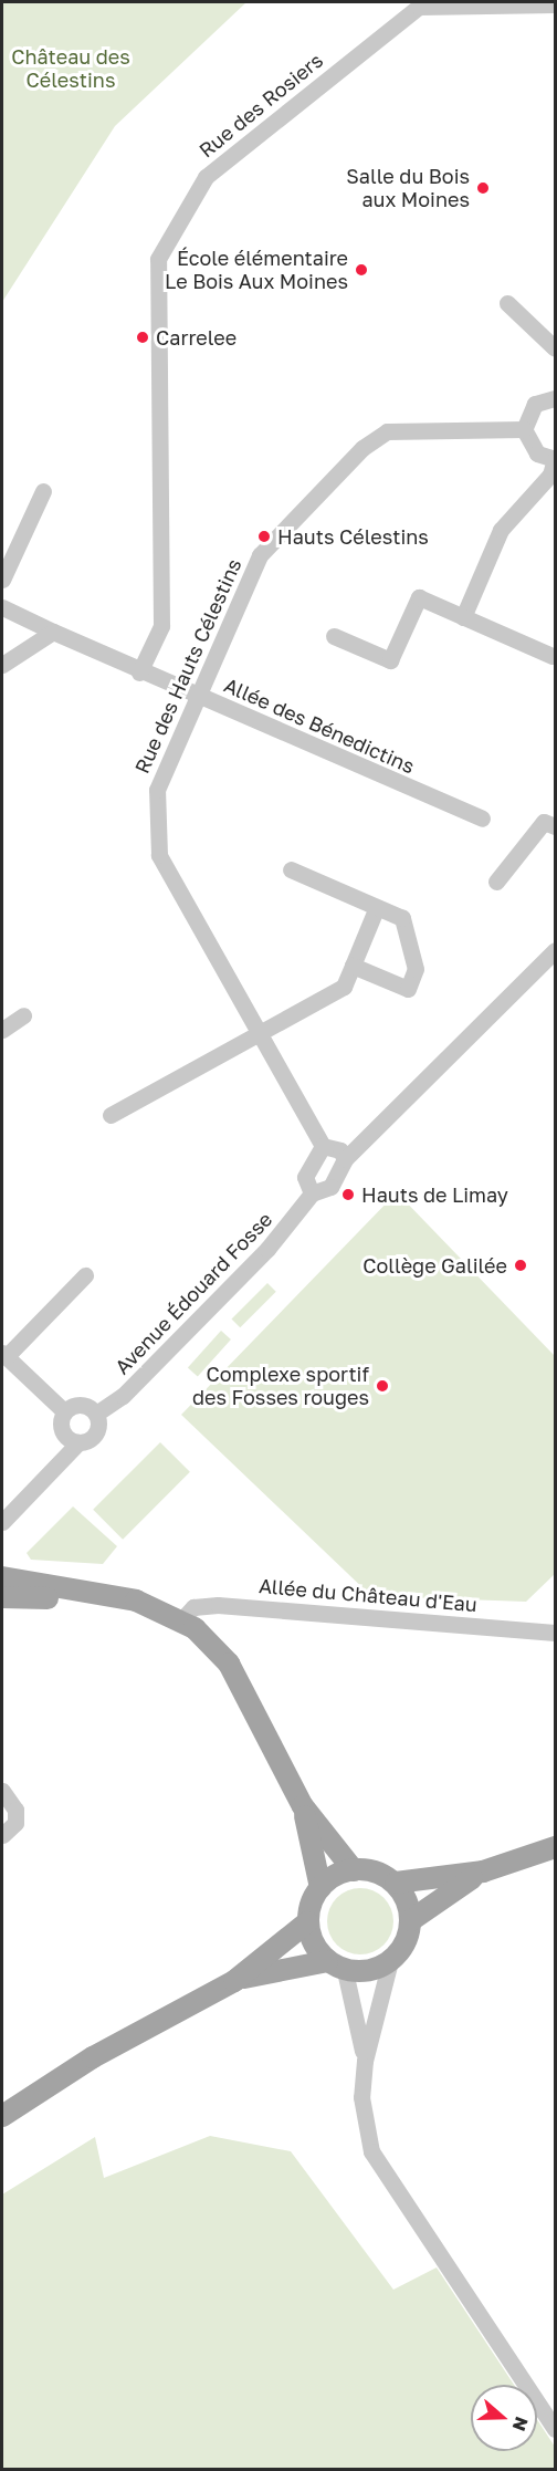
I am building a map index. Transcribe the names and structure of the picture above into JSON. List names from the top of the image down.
{
  "streets": {
    "street": [
      "Rue des Rosiers",
      "Rue des Hauts Célestins",
      "Allée des Bénedictins",
      "Avenue Édouard Fosse",
      "Allée du Château d'Eau"
    ]
  },
  "crossings": [
    ["Rue des Rosiers", "Allée des Bénedictins"],
    ["Rue des Hauts Célestins", "Allée des Bénedictins"]
  ],
  "parks": ["Château des Célestins"],
  "places": [
    "Salle du Bois aux Moines",
    "École élémentaire Le Bois Aux Moines",
    "Carrelee",
    "Hauts Célestins",
    "Hauts de Limay",
    "Collège Galilée",
    "Complexe sportif des Fosses rouges"
  ],
  "north": "right"
}
